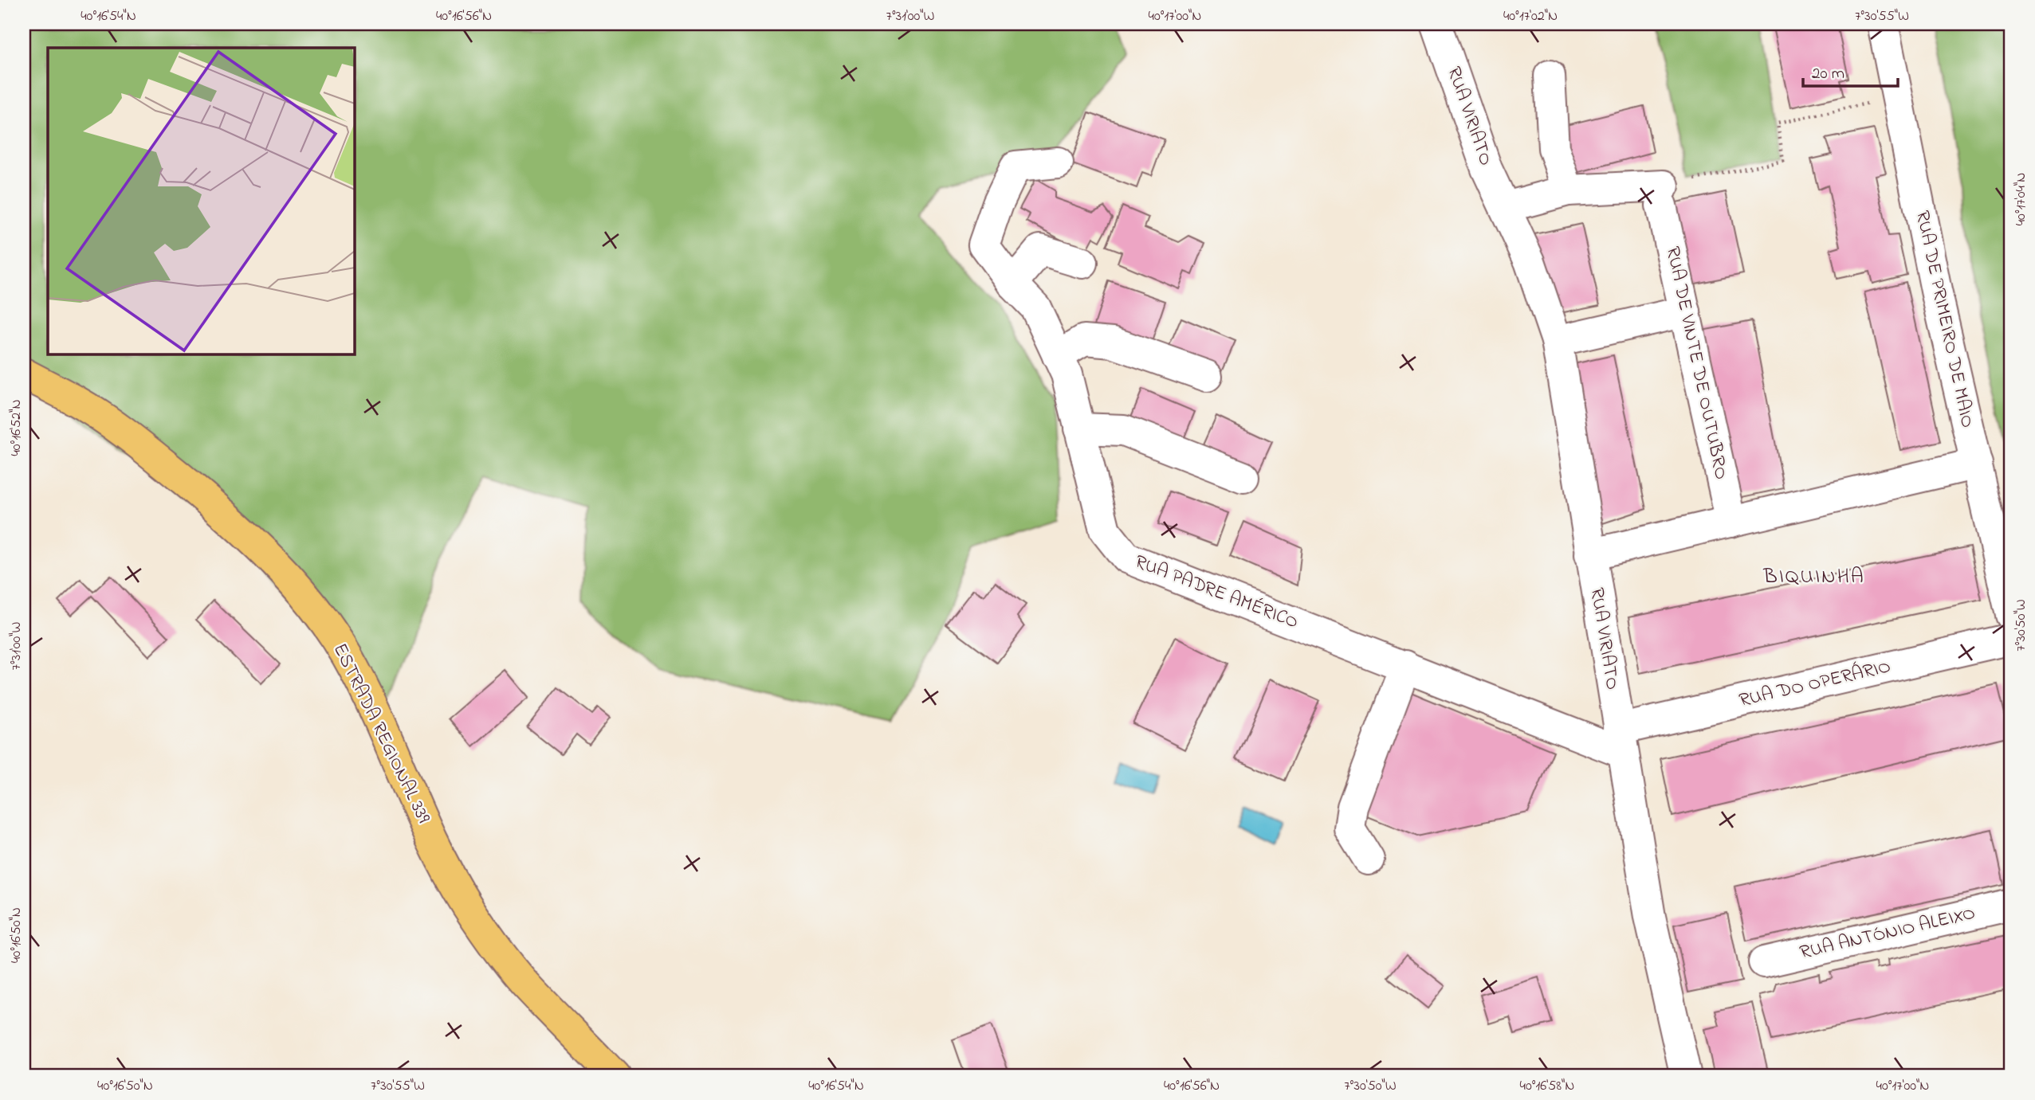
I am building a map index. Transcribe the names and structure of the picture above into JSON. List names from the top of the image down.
{
  "streets": {
    "main road": ["ESTRADA REGIONAL 339"],
    "street": [
      "RUA VIRIATO",
      "RUA DE PRIMEIRO DE MAIO",
      "RUA DE VINTE DE OUTUBRO",
      "RUA PADRE AMÉRICO",
      "RUA DO OPERÁRIO",
      "RUA ANTÓNIO ALEIXO"
    ]
  },
  "crossings": [
    ["RUA VIRIATO", "RUA PADRE AMÉRICO"],
    ["RUA VIRIATO", "RUA DO OPERÁRIO"],
    ["RUA PADRE AMÉRICO", "RUA DO OPERÁRIO"]
  ],
  "districts": ["BIQUINHA"],
  "scale_bar": "20 m",
  "coordinates": [
    "40°16'54\"N",
    "40°16'56\"N",
    "7°31'00\"W",
    "40°17'00\"N",
    "40°17'02\"N",
    "7°30'55\"W",
    "40°17'04\"N",
    "40°16'52\"N",
    "7°30'50\"W",
    "40°16'50\"N",
    "40°16'58\"N"
  ]
}
